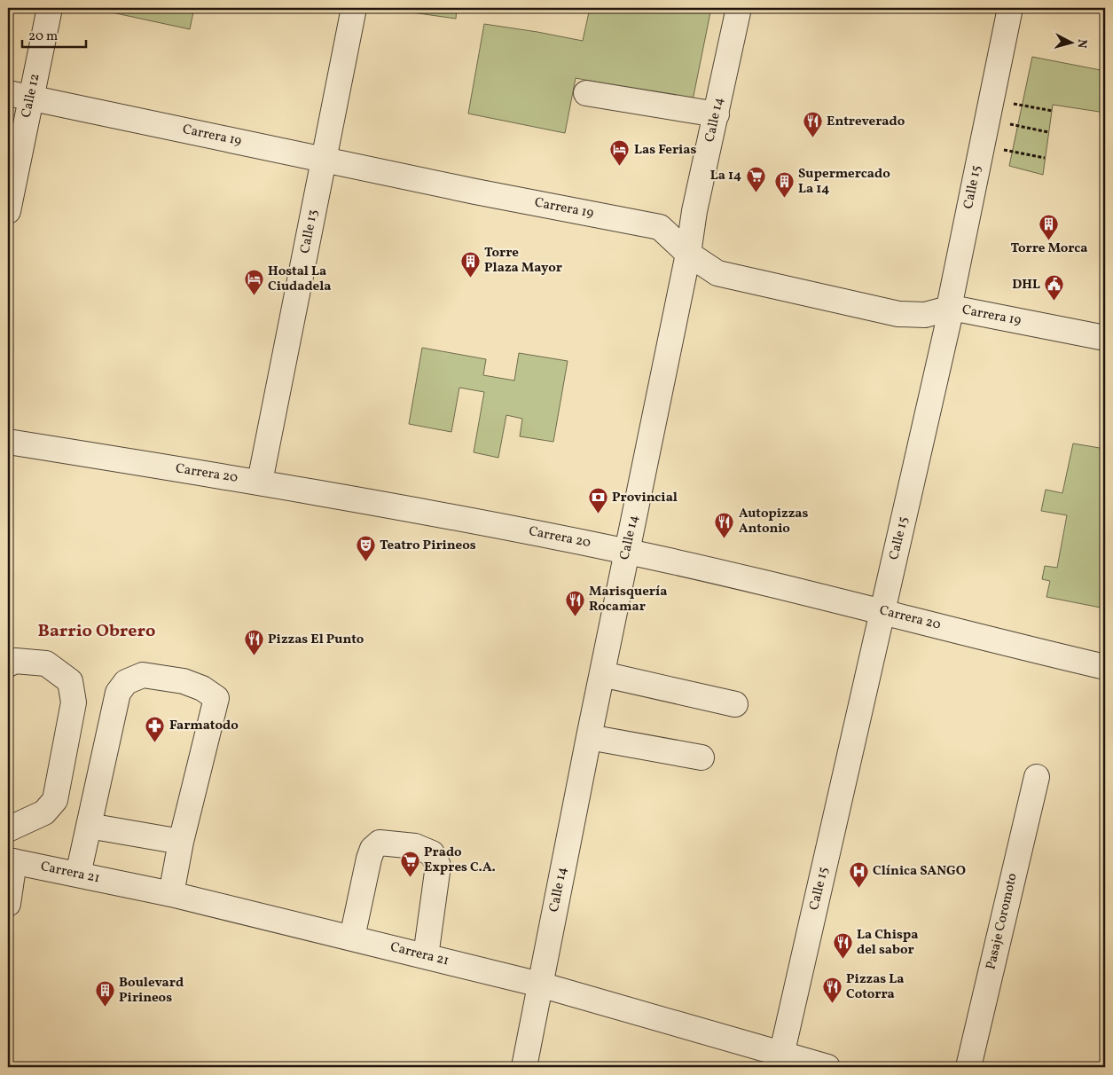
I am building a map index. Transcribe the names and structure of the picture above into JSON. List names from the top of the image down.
{
  "streets": {
    "street": [
      "Calle 12",
      "Calle 14",
      "Carrera 19",
      "Calle 15",
      "Calle 13",
      "Carrera 20",
      "Carrera 21",
      "Pasaje Coromoto"
    ]
  },
  "crossings": [
    ["Calle 12", "Carrera 19"],
    ["Calle 14", "Carrera 19"],
    ["Calle 14", "Carrera 20"],
    ["Calle 14", "Carrera 21"],
    ["Carrera 19", "Calle 15"],
    ["Carrera 19", "Calle 13"],
    ["Calle 15", "Carrera 20"],
    ["Calle 15", "Carrera 21"],
    ["Calle 13", "Carrera 20"]
  ],
  "districts": ["Barrio Obrero"],
  "places": {
    "restaurant": [
      "Entreverado",
      "Autopizzas Antonio",
      "Marisquería Rocamar",
      "Pizzas El Punto",
      "La Chispa del sabor",
      "Pizzas La Cotorra"
    ],
    "hotel": ["Las Ferias", "Hostal La Ciudadela"],
    "supermarket": ["La 14", "Prado Expres C.A."],
    "building": [
      "Supermercado La 14",
      "Torre Morca",
      "Torre Plaza Mayor",
      "Boulevard Pirineos"
    ],
    "public building": ["DHL"],
    "bank": ["Provincial"],
    "theatre": ["Teatro Pirineos"],
    "pharmacy": ["Farmatodo"],
    "hospital": ["Clínica SANGO"]
  },
  "scale_bar": "20 m",
  "north": "right"
}
